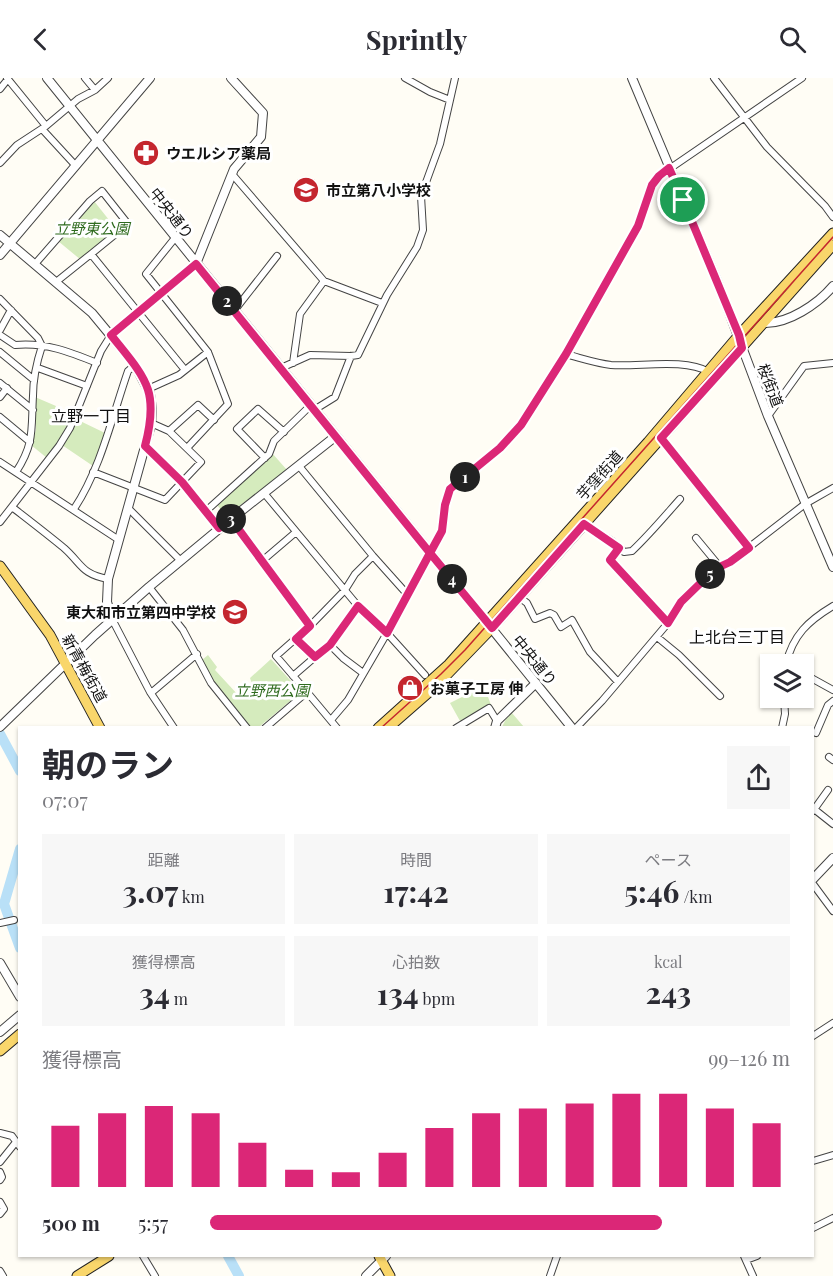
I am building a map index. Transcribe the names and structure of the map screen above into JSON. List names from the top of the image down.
{
  "streets": {
    "main road": ["芋窪街道", "新青梅街道"],
    "street": ["中央通り", "桜街道"]
  },
  "crossings": [
    ["中央通り", "芋窪街道"],
    ["桜街道", "芋窪街道"]
  ],
  "districts": ["立野一丁目", "上北台三丁目"],
  "parks": ["立野東公園", "立野西公園"],
  "places": {
    "pharmacy": ["ウエルシア薬局"],
    "school or university": ["市立第八小学校", "東大和市立第四中学校"],
    "shop": ["お菓子工房 伸"]
  },
  "page": {
    "header": "Sprintly",
    "pins": [
      "2",
      "1",
      "3",
      "5",
      "4"
    ],
    "heading": ["朝のラン", "07:07"],
    "stats": [
      ["距離", "3.07 km"],
      ["時間", "17:42"],
      ["ペース", "5:46 /km"],
      ["獲得標高", "34 m"],
      ["心拍数", "134 bpm"],
      ["kcal", "243"]
    ],
    "chart": ["獲得標高", "99–126 m"],
    "list": [
      {
        "name": "500 m",
        "note": "5:57"
      }
    ]
  }
}
